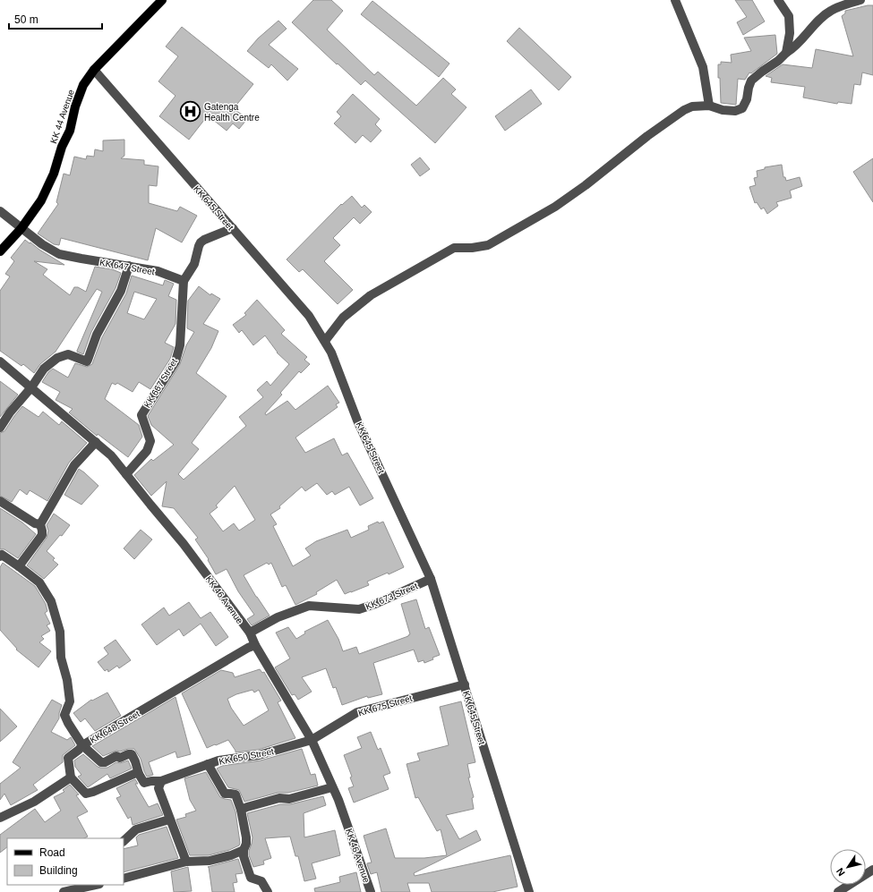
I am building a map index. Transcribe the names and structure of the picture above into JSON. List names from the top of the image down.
{
  "streets": {
    "main road": ["KK 44 Avenue"],
    "street": [
      "KK 645 Street",
      "KK 647 Street",
      "KK 667 Street",
      "KK 673 Street",
      "KK 46 Avenue",
      "KK 675 Street",
      "KK 648 Street",
      "KK 650 Street"
    ]
  },
  "crossings": [
    ["KK 44 Avenue", "KK 645 Street"],
    ["KK 44 Avenue", "KK 647 Street"],
    ["KK 645 Street", "KK 673 Street"],
    ["KK 645 Street", "KK 675 Street"],
    ["KK 647 Street", "KK 667 Street"],
    ["KK 667 Street", "KK 46 Avenue"],
    ["KK 673 Street", "KK 46 Avenue"],
    ["KK 46 Avenue", "KK 675 Street"],
    ["KK 46 Avenue", "KK 648 Street"],
    ["KK 46 Avenue", "KK 650 Street"],
    ["KK 675 Street", "KK 650 Street"]
  ],
  "places": {
    "hospital": ["Gatenga Health Centre"]
  },
  "legend": ["Road", "Building"],
  "scale_bar": "50 m",
  "north": "bottom left"
}
